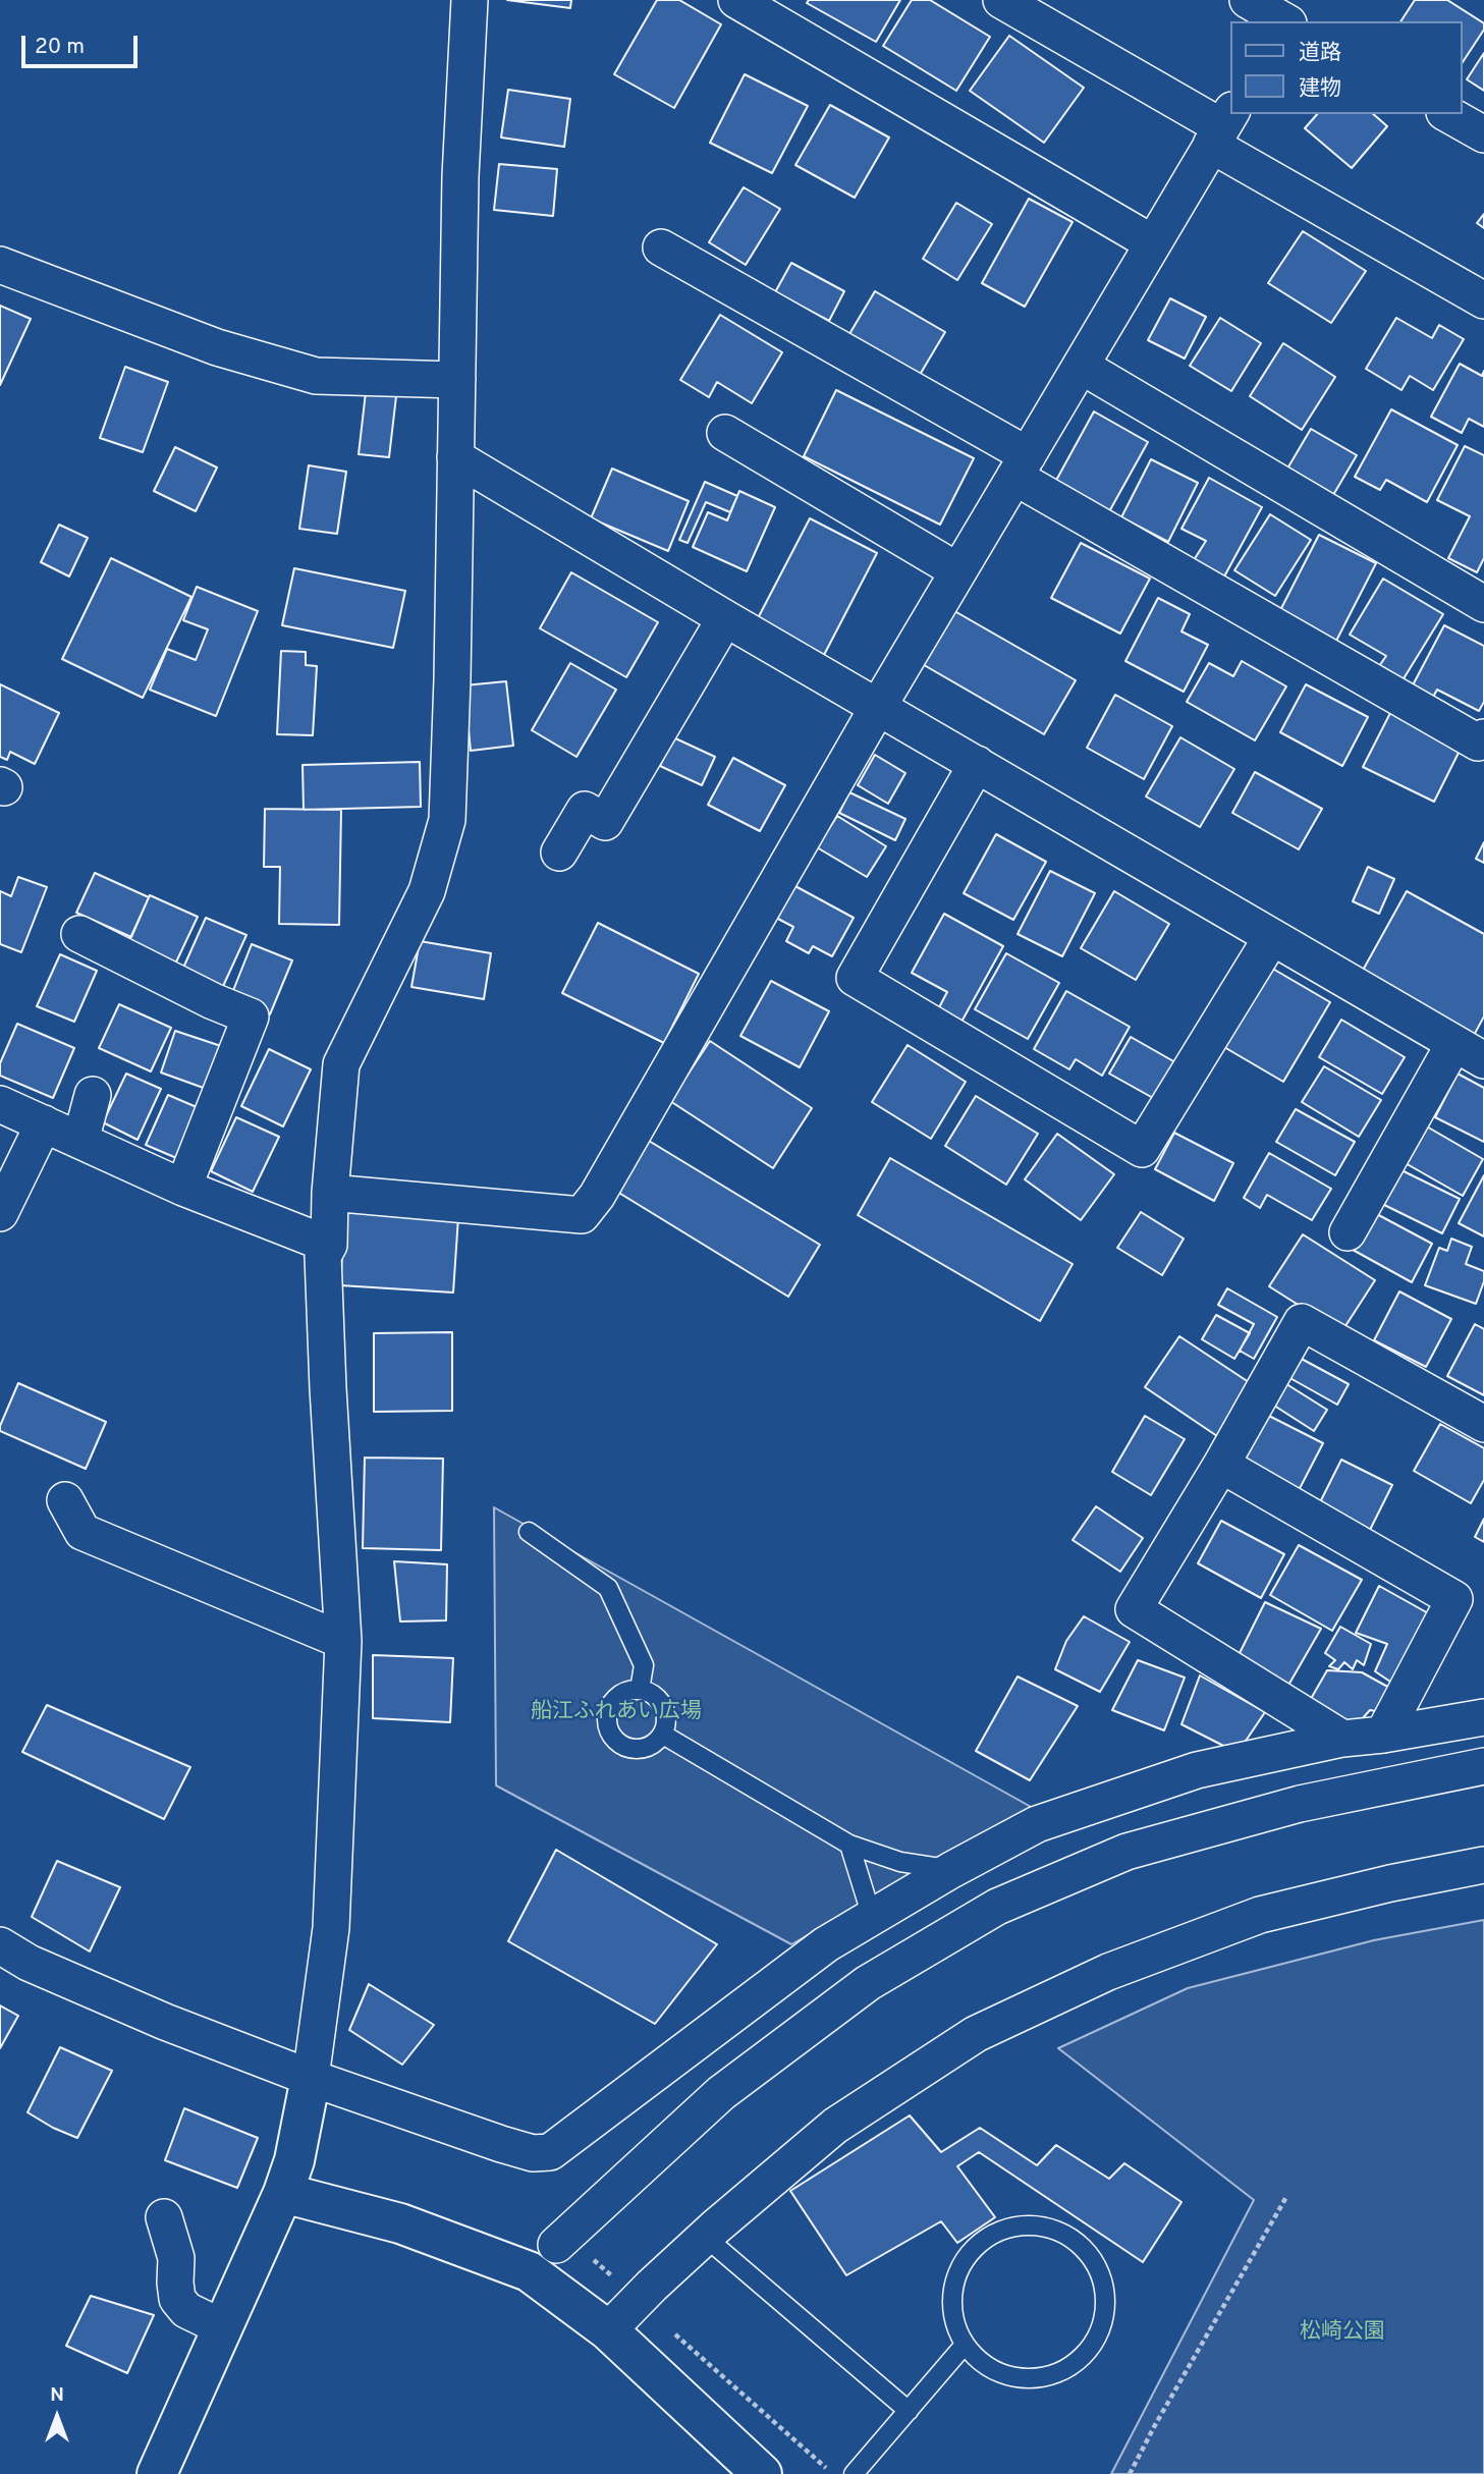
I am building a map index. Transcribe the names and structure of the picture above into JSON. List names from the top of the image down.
{
  "parks": ["船江ふれあい広場", "松崎公園"],
  "legend": ["道路", "建物"],
  "scale_bar": "20 m",
  "north": "top"
}
